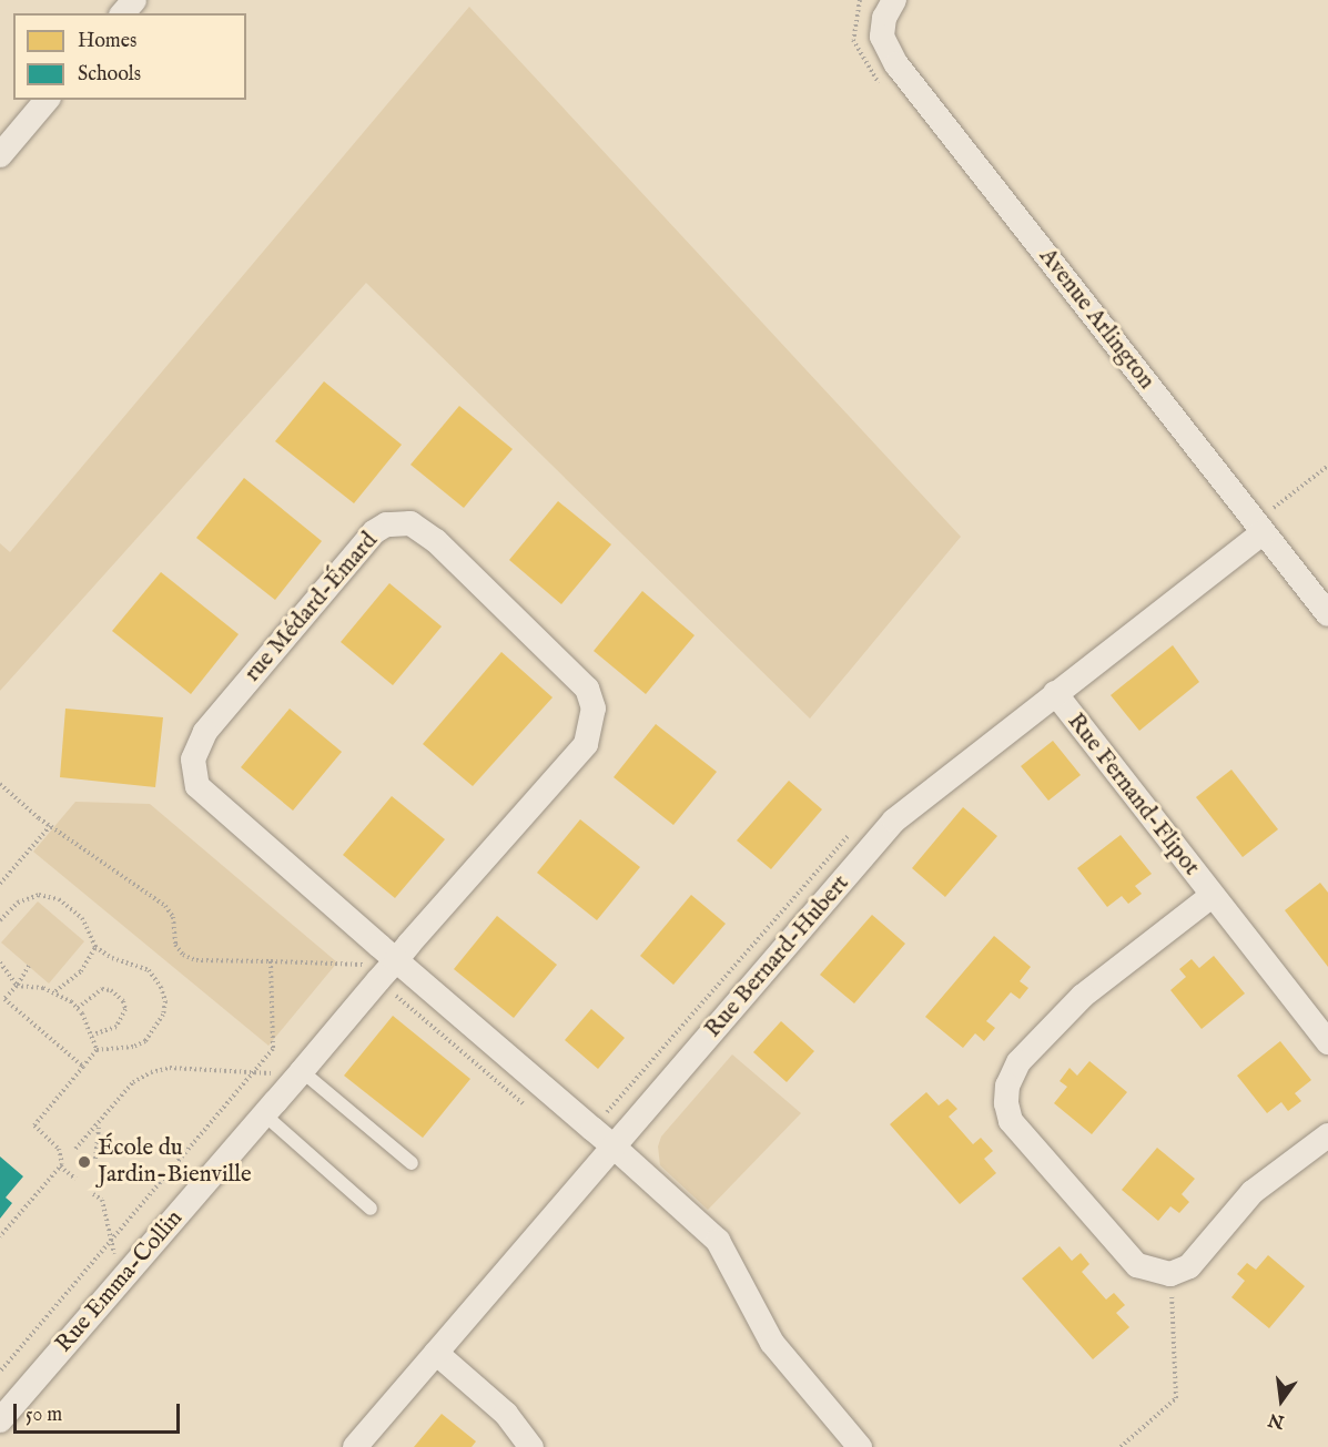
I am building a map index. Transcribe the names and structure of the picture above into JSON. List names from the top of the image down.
{
  "streets": {
    "street": [
      "Avenue Arlington",
      "rue Médard-Émard",
      "Rue Fernand-Flipot",
      "Rue Bernard-Hubert",
      "Rue Emma-Collin"
    ]
  },
  "crossings": [
    ["Avenue Arlington", "Rue Bernard-Hubert"],
    ["rue Médard-Émard", "Rue Bernard-Hubert"],
    ["rue Médard-Émard", "Rue Emma-Collin"],
    ["Rue Fernand-Flipot", "Rue Bernard-Hubert"]
  ],
  "places": ["École du Jardin-Bienville"],
  "legend": ["Homes", "Schools"],
  "scale_bar": "50 m",
  "north": "bottom"
}
